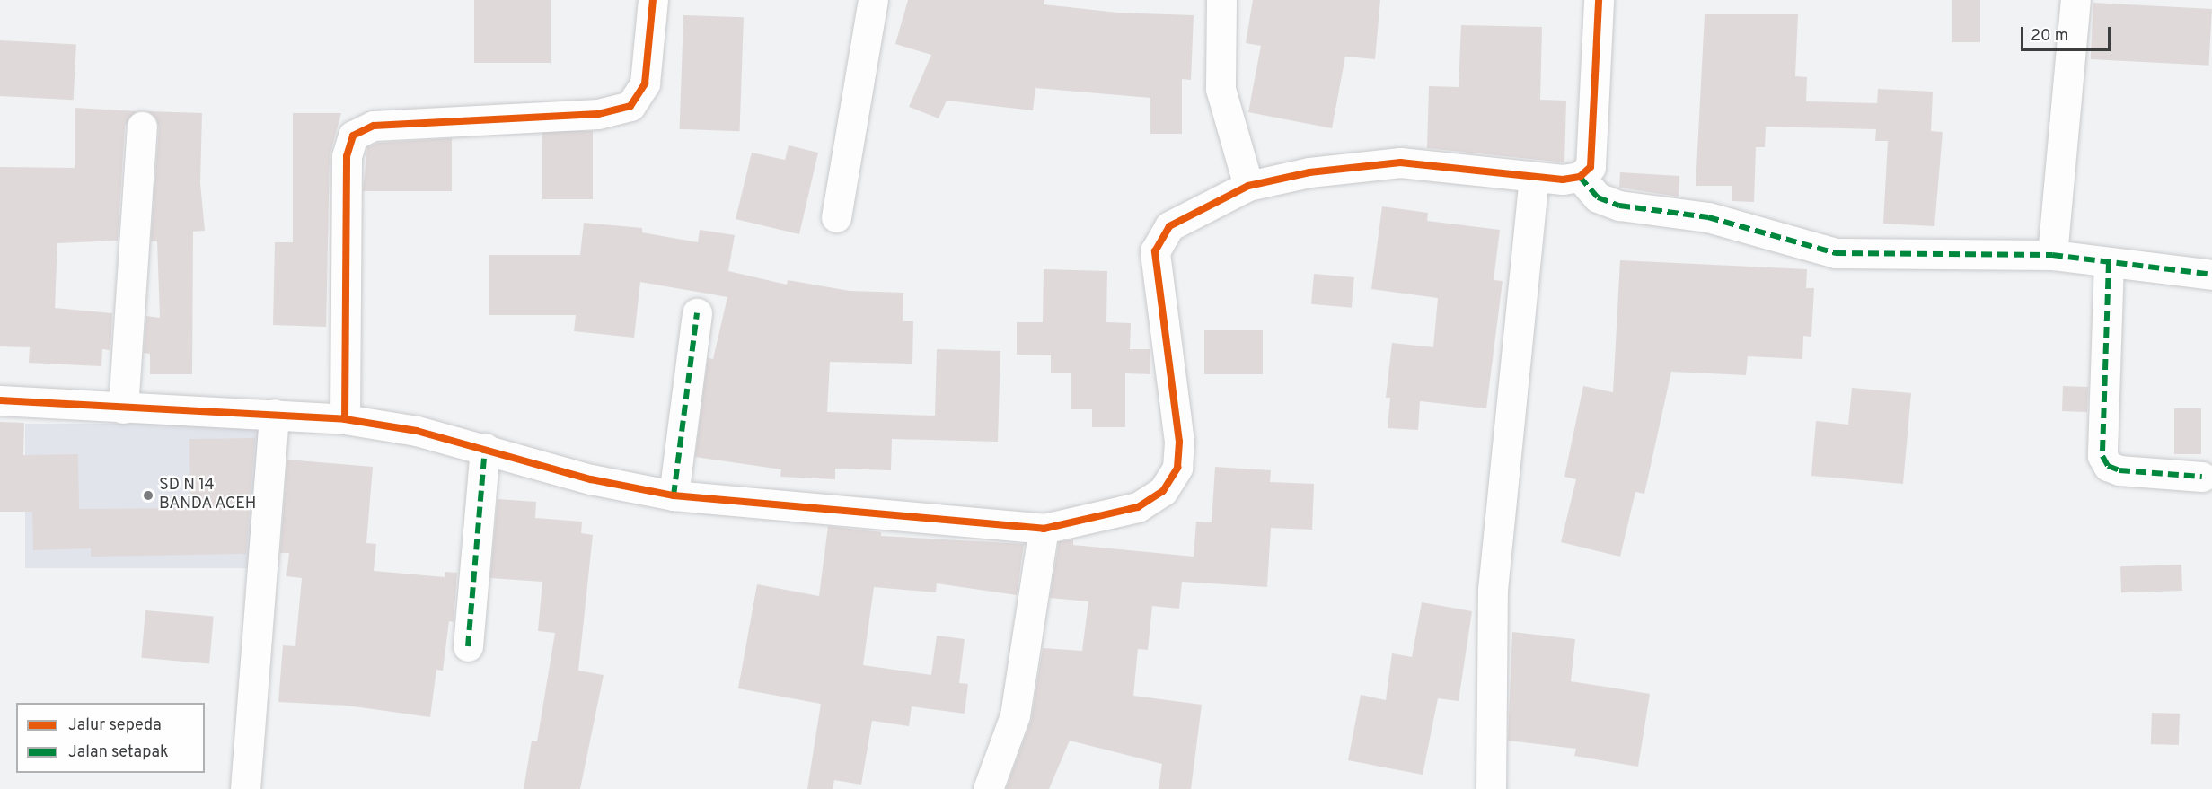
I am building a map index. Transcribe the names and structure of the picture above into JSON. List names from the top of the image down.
{
  "places": ["SD N 14 BANDA ACEH"],
  "legend": ["Jalur sepeda", "Jalan setapak"],
  "scale_bar": "20 m"
}
